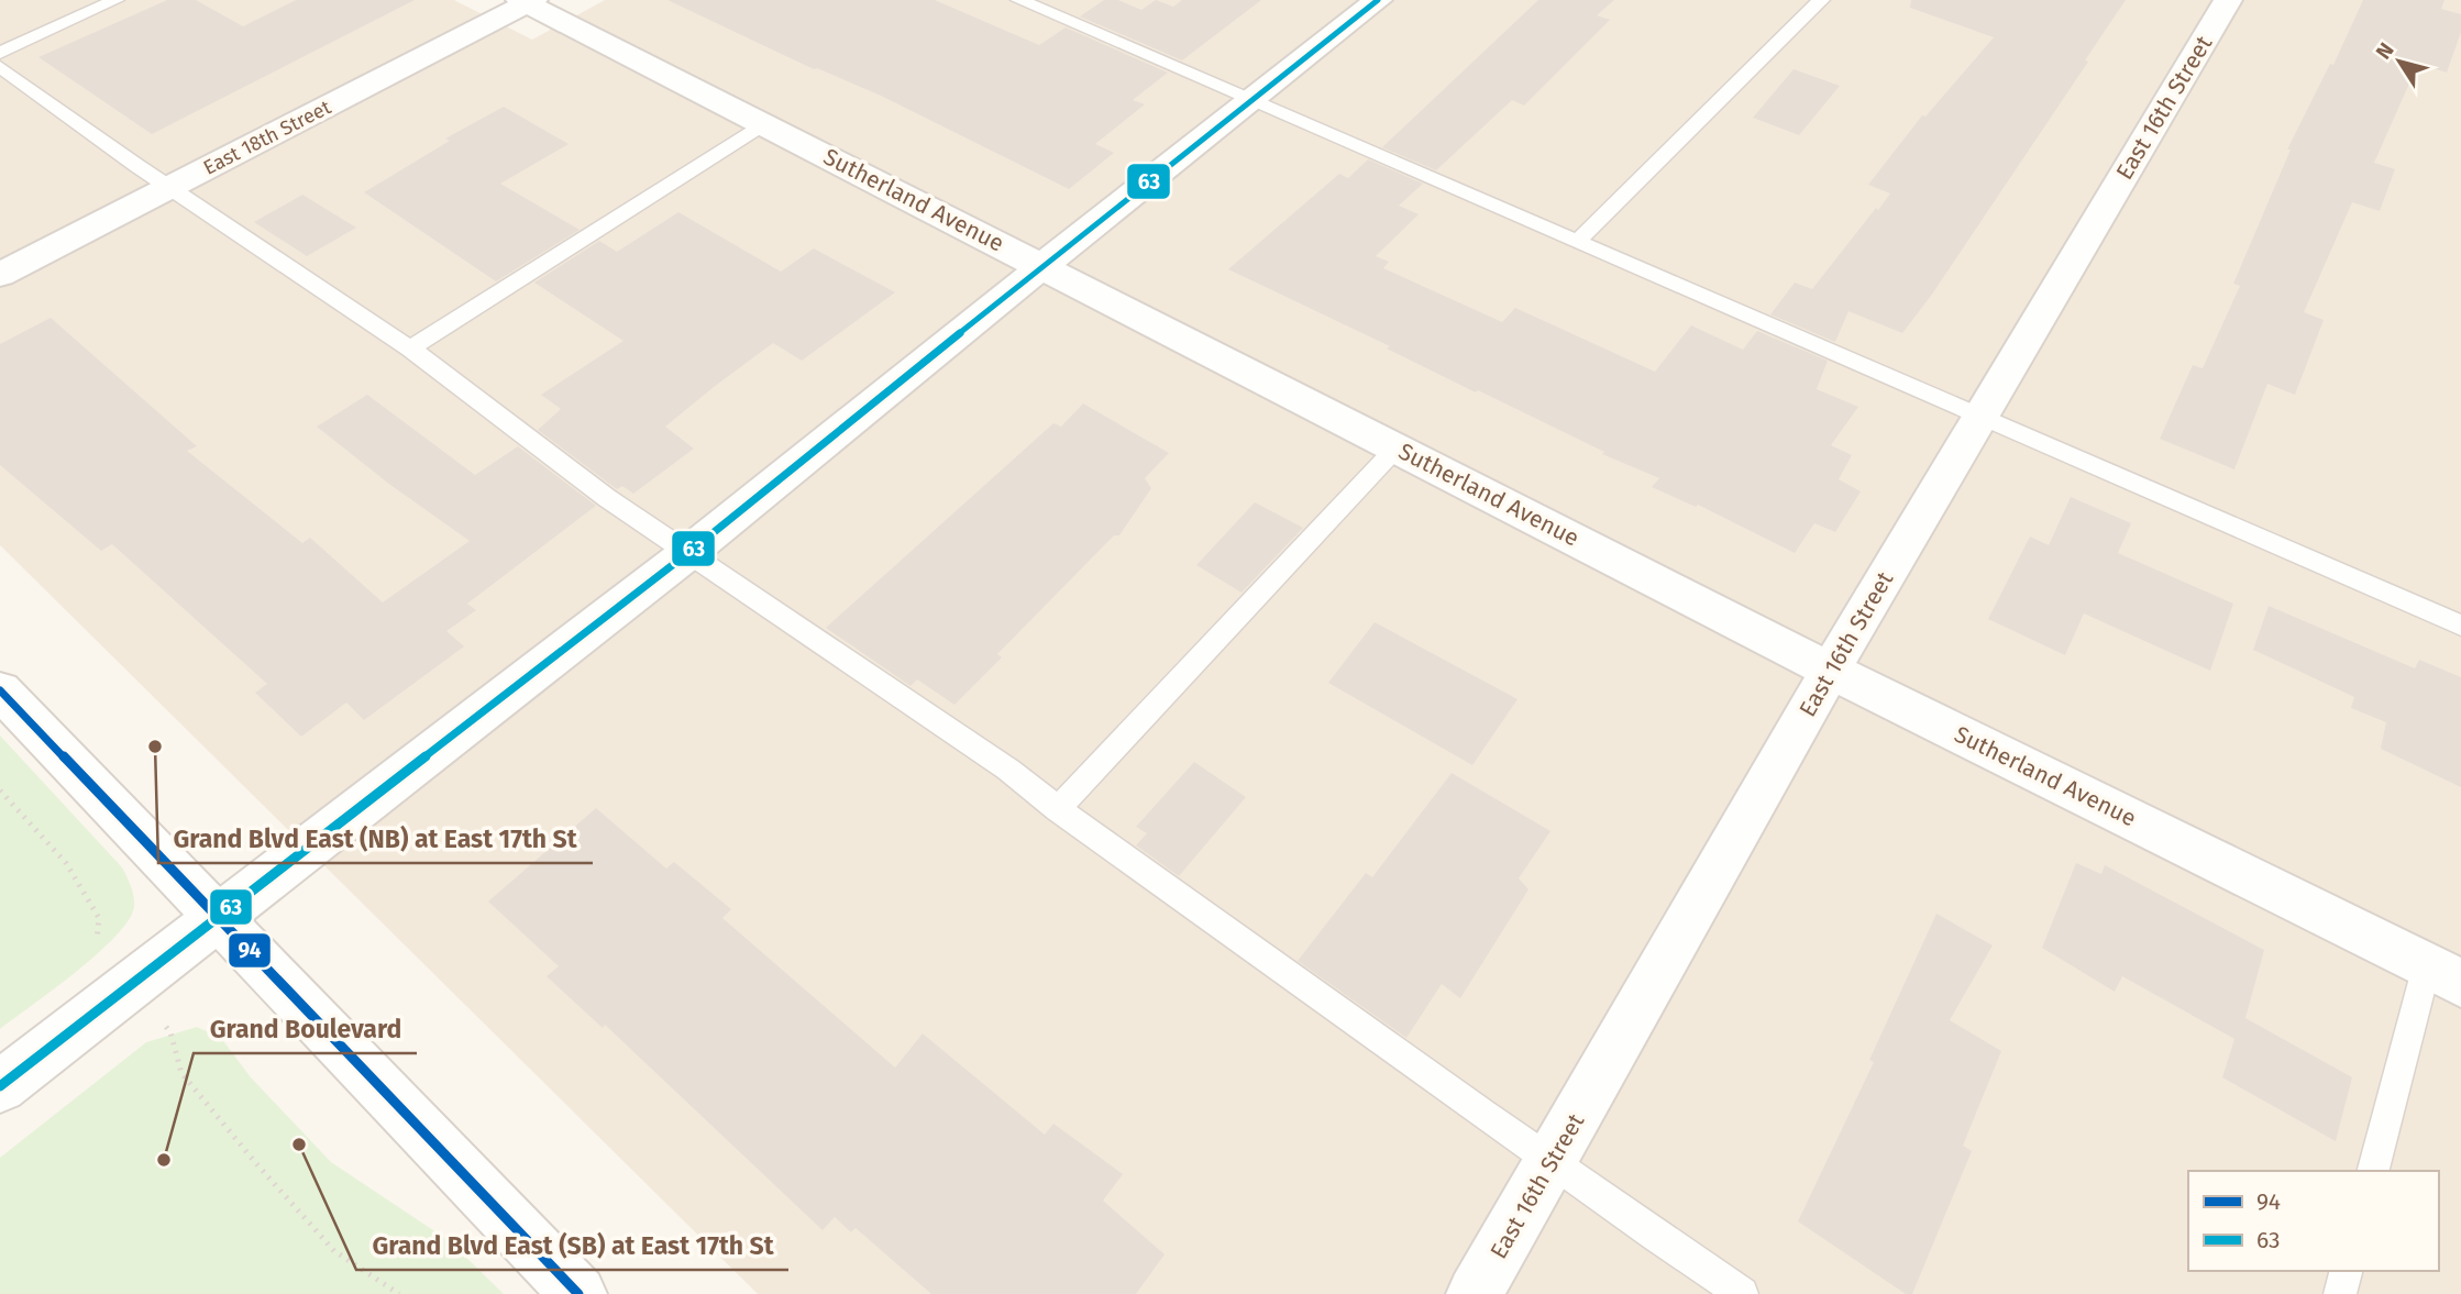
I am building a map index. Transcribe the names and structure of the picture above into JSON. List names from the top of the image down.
{
  "streets": {
    "street": ["East 16th Street", "East 18th Street", "Sutherland Avenue"]
  },
  "crossings": [
    ["East 16th Street", "Sutherland Avenue"],
    ["East 18th Street", "Sutherland Avenue"]
  ],
  "places": ["Grand Blvd East (NB) at East 17th St", "Grand Blvd East (SB) at East 17th St", "Grand Boulevard"],
  "lines": ["transit line 63", "transit line 94"],
  "legend": ["94", "63"],
  "north": "top left"
}
